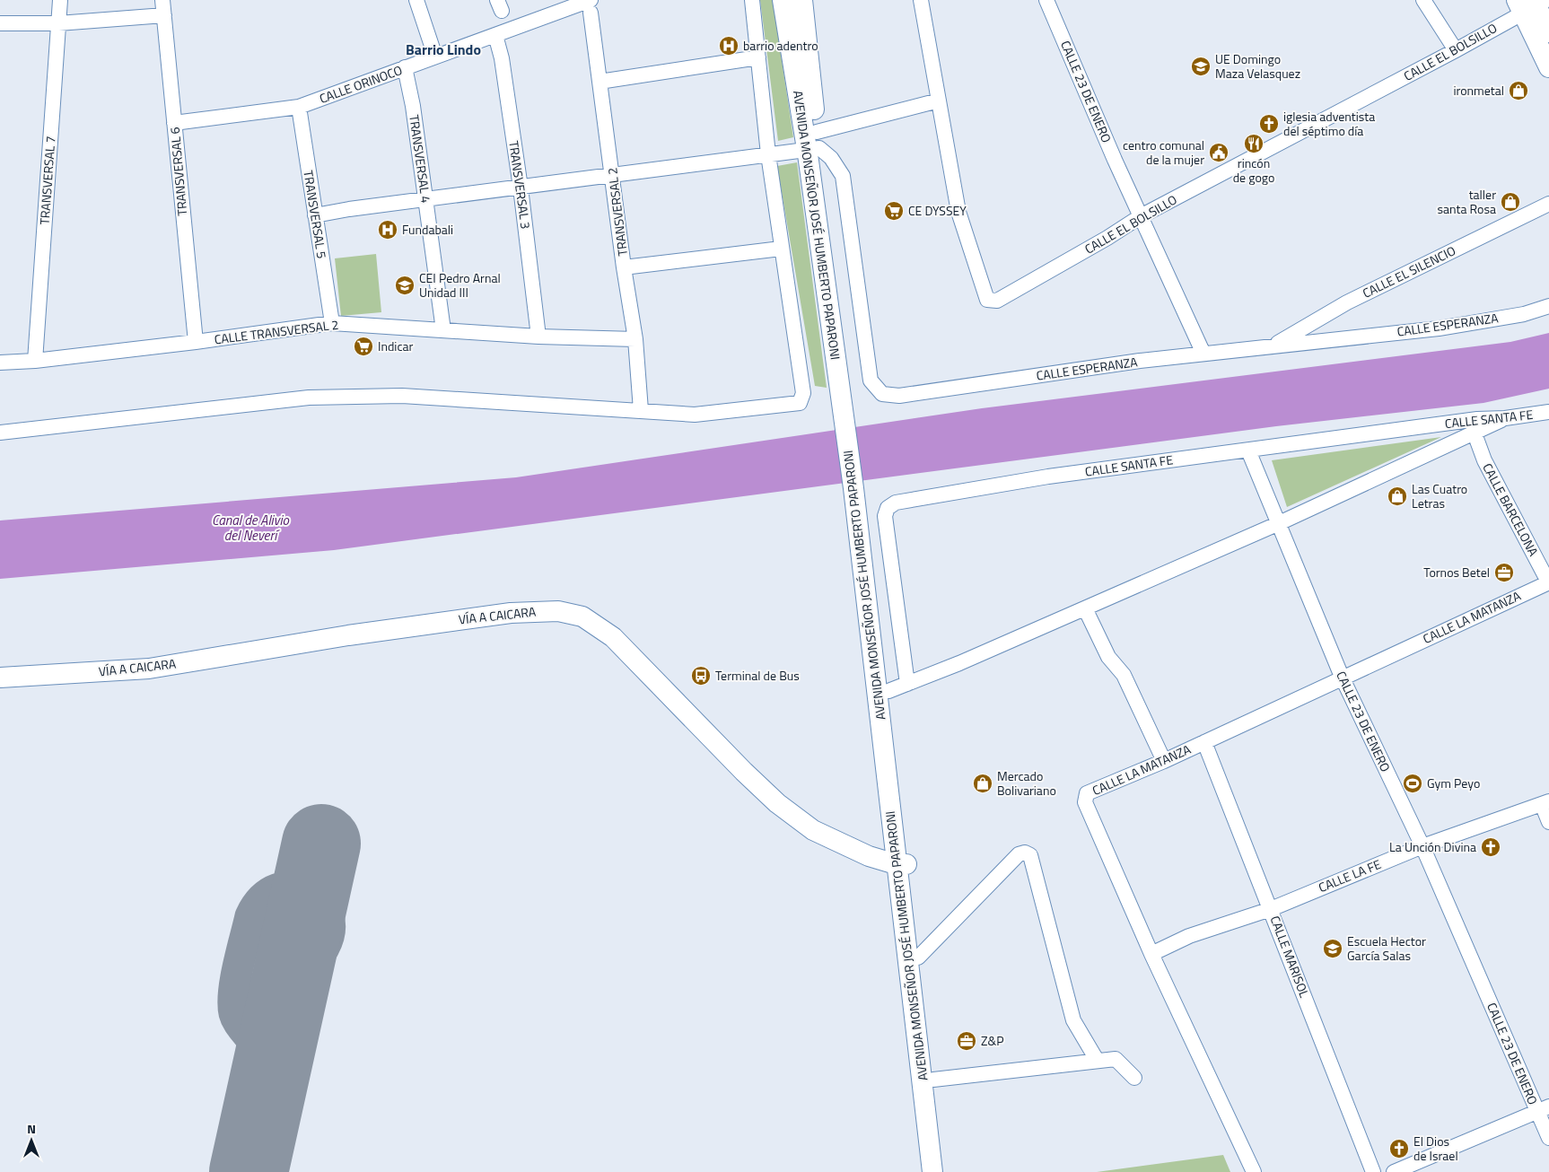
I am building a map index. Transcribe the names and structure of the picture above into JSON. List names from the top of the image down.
{
  "streets": {
    "street": [
      "CALLE EL BOLSILLO",
      "CALLE ORINOCO",
      "CALLE 23 DE ENERO",
      "TRANSVERSAL 4",
      "TRANSVERSAL 6",
      "TRANSVERSAL 7",
      "TRANSVERSAL 3",
      "TRANSVERSAL 2",
      "TRANSVERSAL 5",
      "AVENIDA MONSEÑOR JOSÉ HUMBERTO PAPARONI",
      "CALLE EL SILENCIO",
      "CALLE ESPERANZA",
      "CALLE TRANSVERSAL 2",
      "CALLE SANTA FE",
      "CALLE BARCELONA",
      "VÍA A CAICARA",
      "CALLE LA MATANZA",
      "CALLE LA FE",
      "CALLE MARISOL"
    ]
  },
  "crossings": [
    ["CALLE EL BOLSILLO", "CALLE 23 DE ENERO"],
    ["CALLE ORINOCO", "TRANSVERSAL 4"],
    ["CALLE ORINOCO", "TRANSVERSAL 6"],
    ["CALLE ORINOCO", "TRANSVERSAL 3"],
    ["CALLE ORINOCO", "TRANSVERSAL 2"],
    ["CALLE ORINOCO", "TRANSVERSAL 5"],
    ["CALLE 23 DE ENERO", "CALLE ESPERANZA"],
    ["CALLE 23 DE ENERO", "CALLE SANTA FE"],
    ["CALLE 23 DE ENERO", "CALLE LA MATANZA"],
    ["CALLE 23 DE ENERO", "CALLE LA FE"],
    ["TRANSVERSAL 4", "CALLE TRANSVERSAL 2"],
    ["TRANSVERSAL 6", "CALLE TRANSVERSAL 2"],
    ["TRANSVERSAL 7", "CALLE TRANSVERSAL 2"],
    ["TRANSVERSAL 3", "CALLE TRANSVERSAL 2"],
    ["TRANSVERSAL 2", "CALLE TRANSVERSAL 2"],
    ["TRANSVERSAL 5", "CALLE TRANSVERSAL 2"],
    ["AVENIDA MONSEÑOR JOSÉ HUMBERTO PAPARONI", "CALLE ESPERANZA"],
    ["AVENIDA MONSEÑOR JOSÉ HUMBERTO PAPARONI", "VÍA A CAICARA"],
    ["CALLE EL SILENCIO", "CALLE ESPERANZA"],
    ["CALLE BARCELONA", "CALLE LA MATANZA"],
    ["CALLE LA MATANZA", "CALLE LA FE"],
    ["CALLE LA MATANZA", "CALLE MARISOL"],
    ["CALLE LA FE", "CALLE MARISOL"]
  ],
  "districts": ["Barrio Lindo"],
  "water": ["Canal de Alivio del Neverí"],
  "places": {
    "hospital": ["barrio adentro", "Fundabali"],
    "school or university": ["UE Domingo Maza Velasquez", "CEI Pedro Arnal Unidad III", "Escuela Hector García Salas"],
    "shop": [
      "ironmetal",
      "taller santa Rosa",
      "Las Cuatro Letras",
      "Mercado Bolivariano"
    ],
    "church": ["iglesia adventista del séptimo día", "La Unción Divina", "El Dios de Israel"],
    "restaurant": ["rincón de gogo"],
    "public building": ["centro comunal de la mujer"],
    "supermarket": ["CE DYSSEY", "Indicar"],
    "office": ["Tornos Betel", "Z&P"],
    "bus stop": ["Terminal de Bus"],
    "sports": ["Gym Peyo"]
  },
  "north": "top"
}
